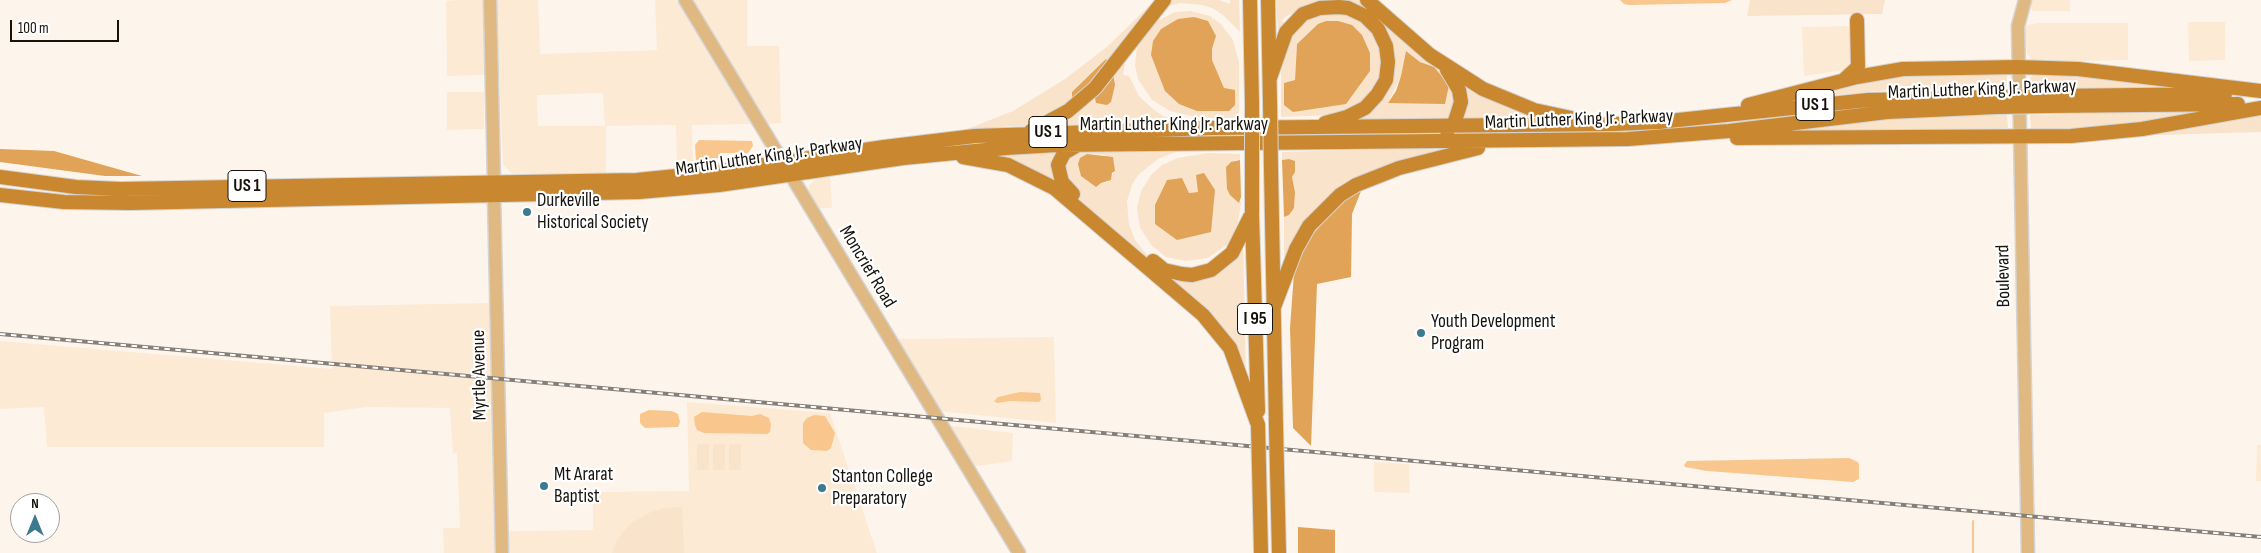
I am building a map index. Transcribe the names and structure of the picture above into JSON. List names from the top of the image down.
{
  "streets": {
    "highway": ["Martin Luther King Jr. Parkway", "US 1", "I 95"],
    "main road": ["Moncrief Road", "Boulevard", "Myrtle Avenue"]
  },
  "crossings": [
    ["Martin Luther King Jr. Parkway", "Moncrief Road"],
    ["Martin Luther King Jr. Parkway", "Myrtle Avenue"]
  ],
  "places": [
    "Durkeville Historical Society",
    "Youth Development Program",
    "Mt Ararat Baptist",
    "Stanton College Preparatory"
  ],
  "scale_bar": "100 m",
  "north": "top"
}
